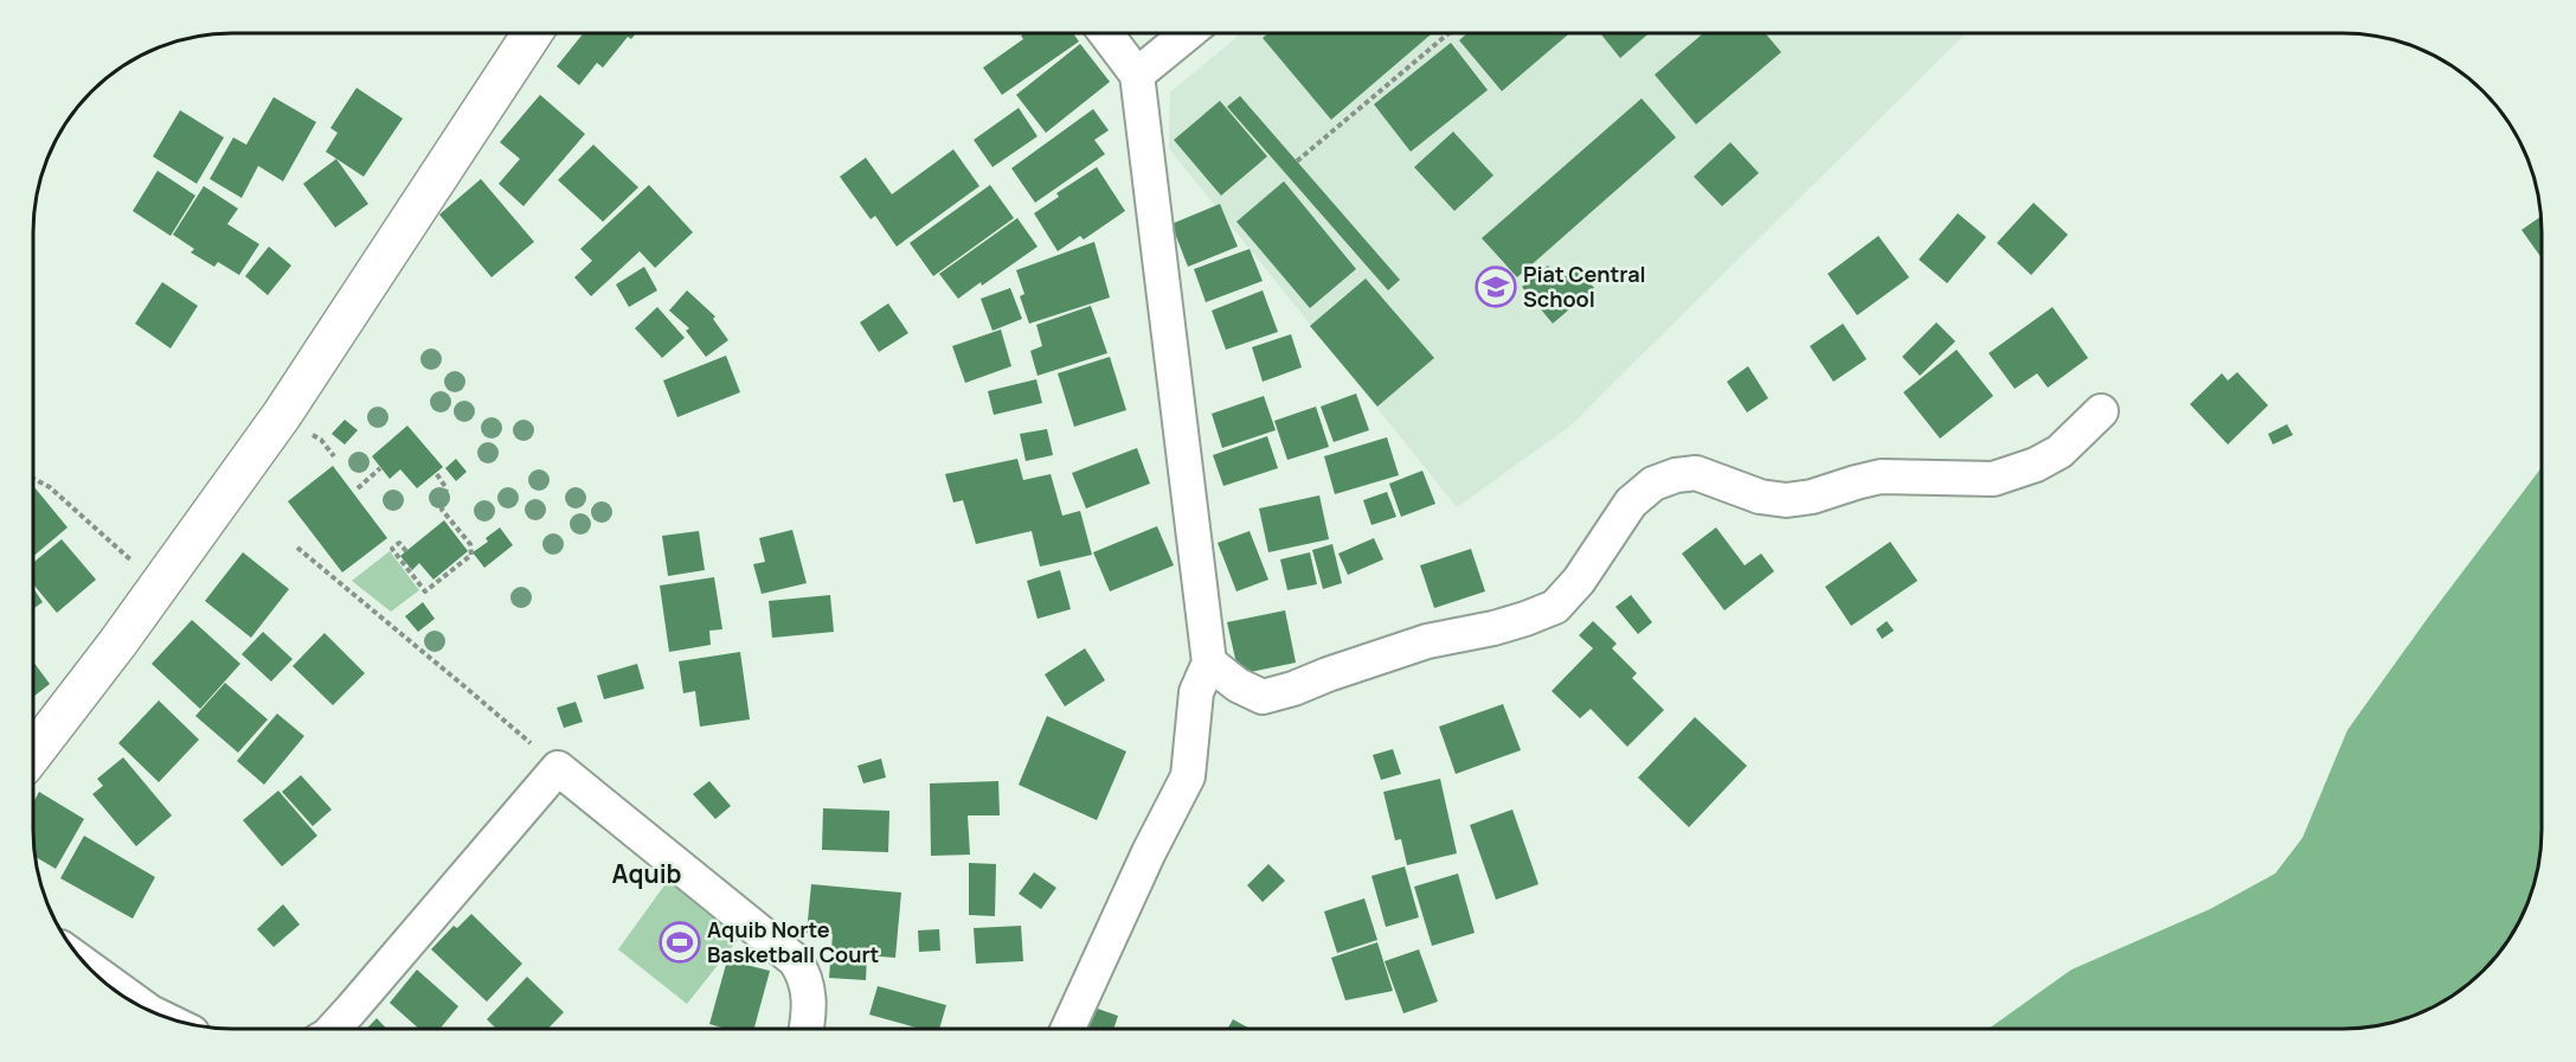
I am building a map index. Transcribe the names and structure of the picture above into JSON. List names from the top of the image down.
{
  "districts": ["Aquib"],
  "places": {
    "school or university": ["Piat Central School"],
    "sports": ["Aquib Norte Basketball Court"]
  }
}
